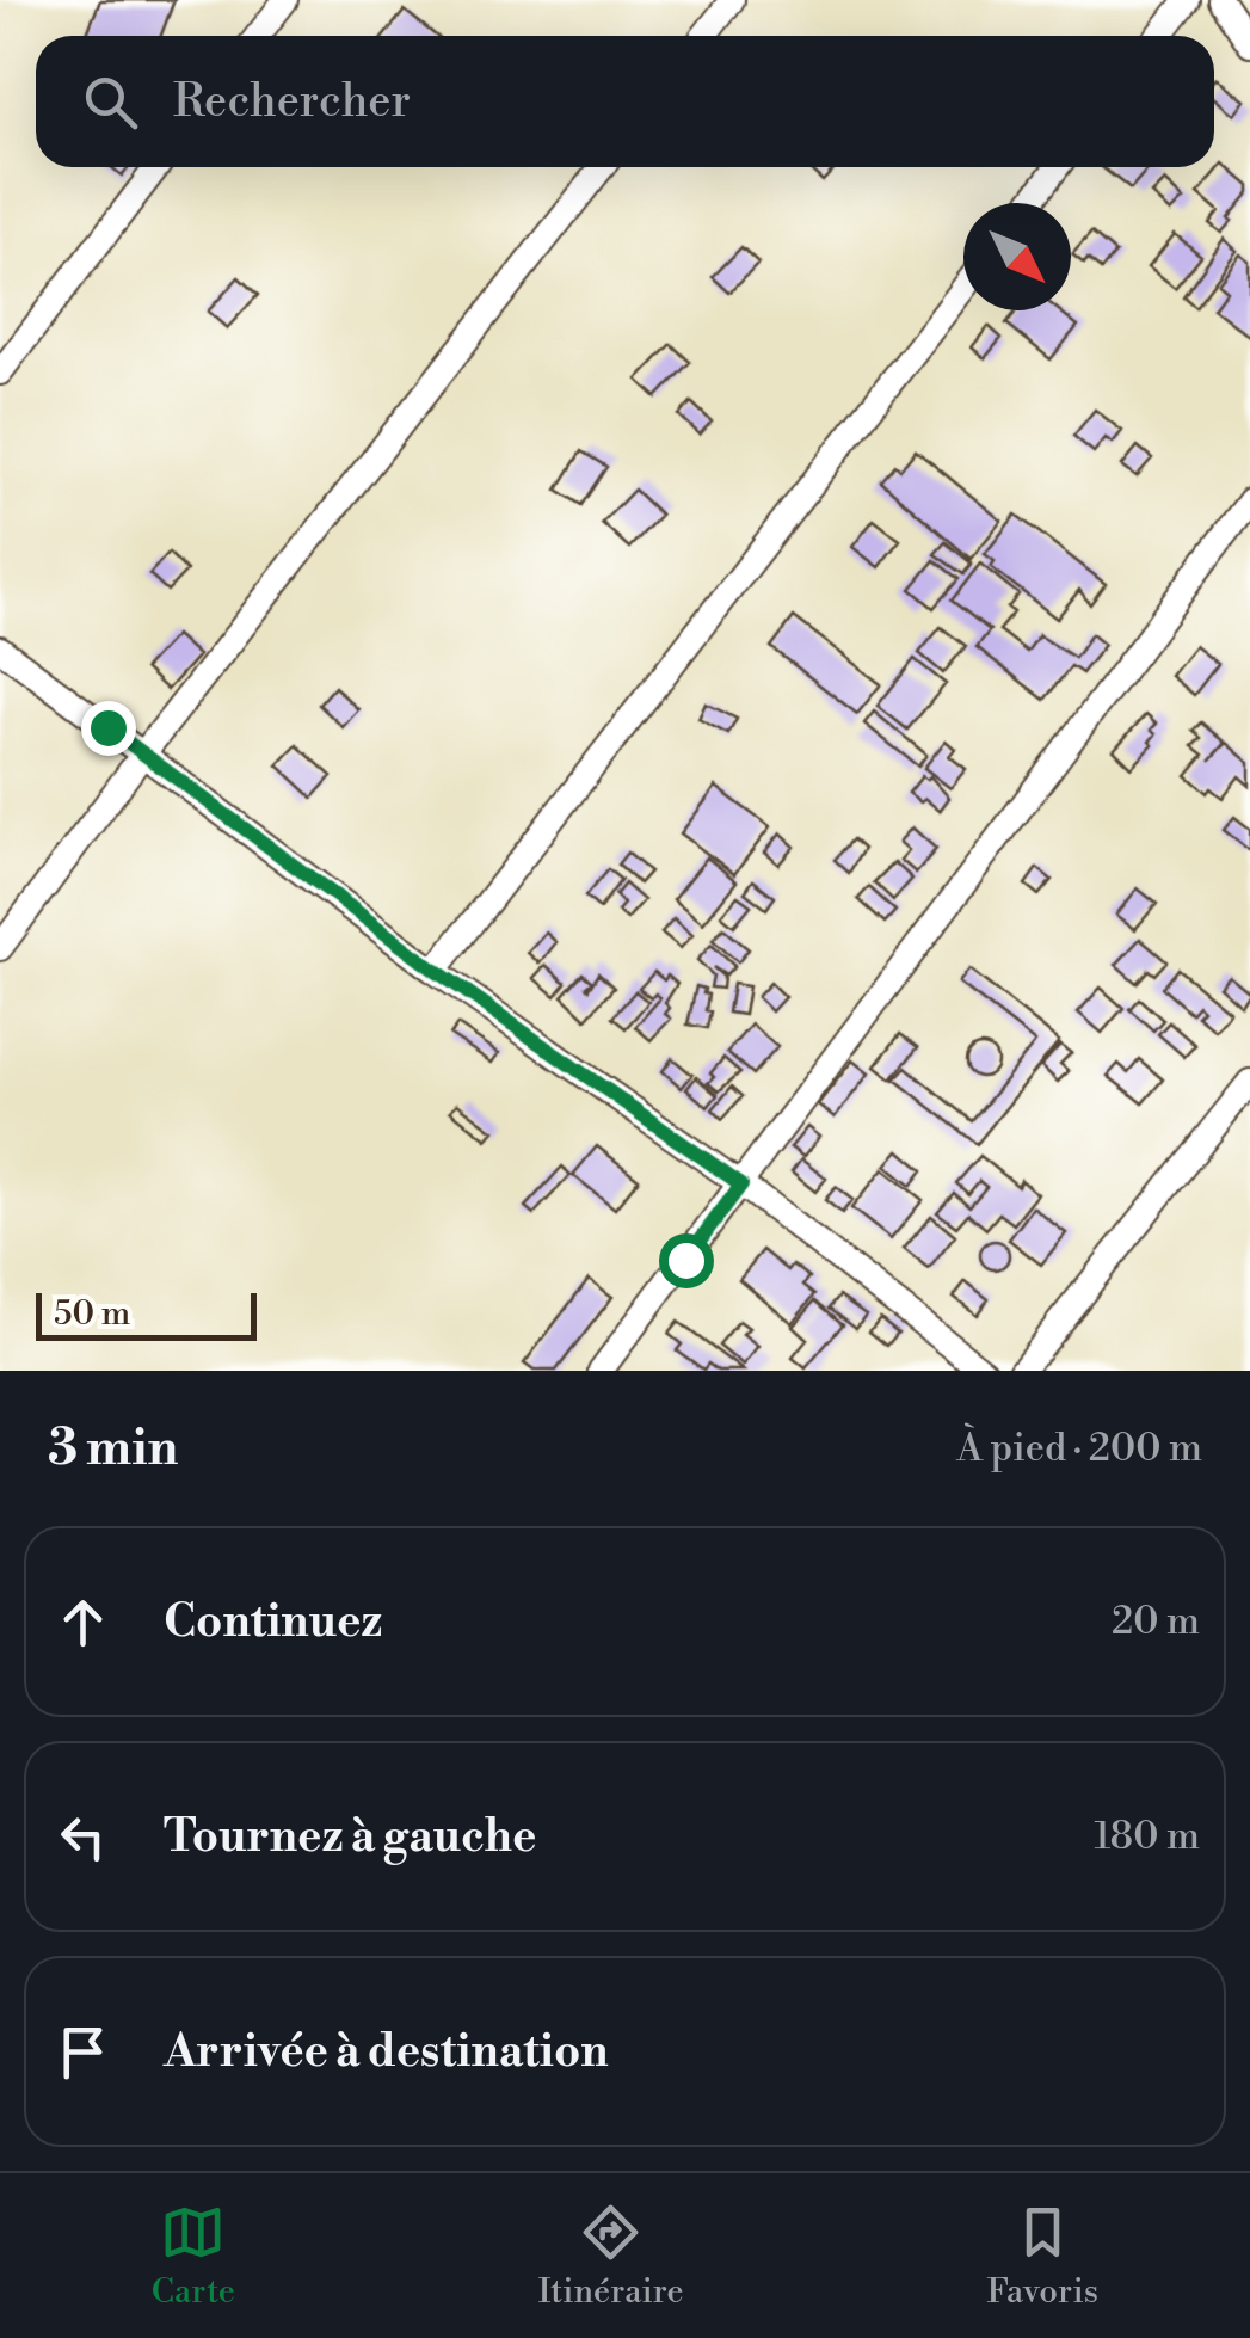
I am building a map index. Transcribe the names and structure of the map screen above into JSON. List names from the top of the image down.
{
  "scale_bar": "50 m",
  "north": "bottom right",
  "page": {
    "search": "Rechercher",
    "scale": "50 m",
    "heading": ["3 min", "À pied · 200 m"],
    "list": [
      ["Continuez", "20 m"],
      ["Tournez à gauche", "180 m"],
      "Arrivée à destination"
    ],
    "nav": ["Carte", "Itinéraire", "Favoris"]
  }
}
